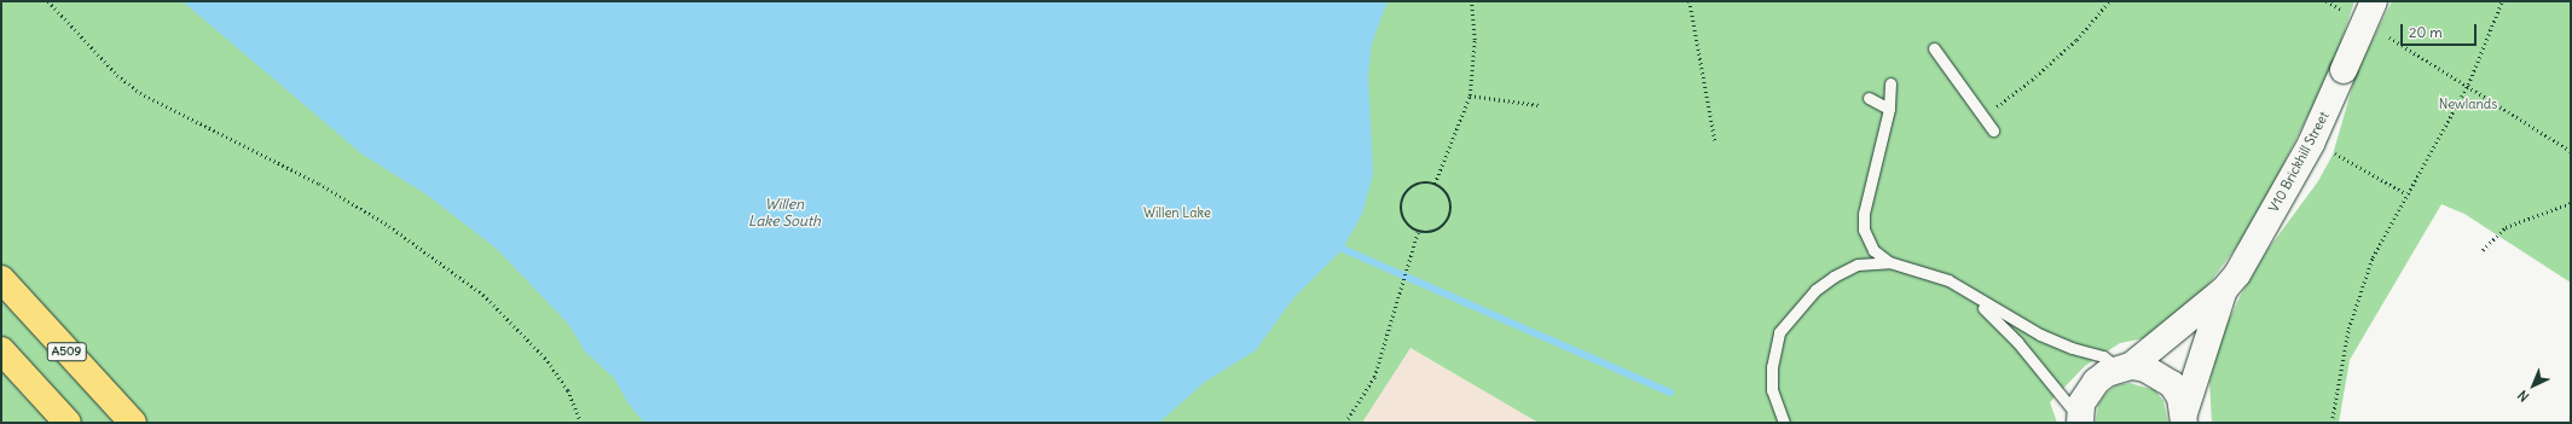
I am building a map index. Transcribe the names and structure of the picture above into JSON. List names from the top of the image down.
{
  "streets": {
    "main road": ["A509"],
    "street": ["V10 Brickhill Street"]
  },
  "water": ["Willen Lake South"],
  "parks": ["Newlands", "Willen Lake"],
  "scale_bar": "20 m",
  "north": "bottom left"
}
